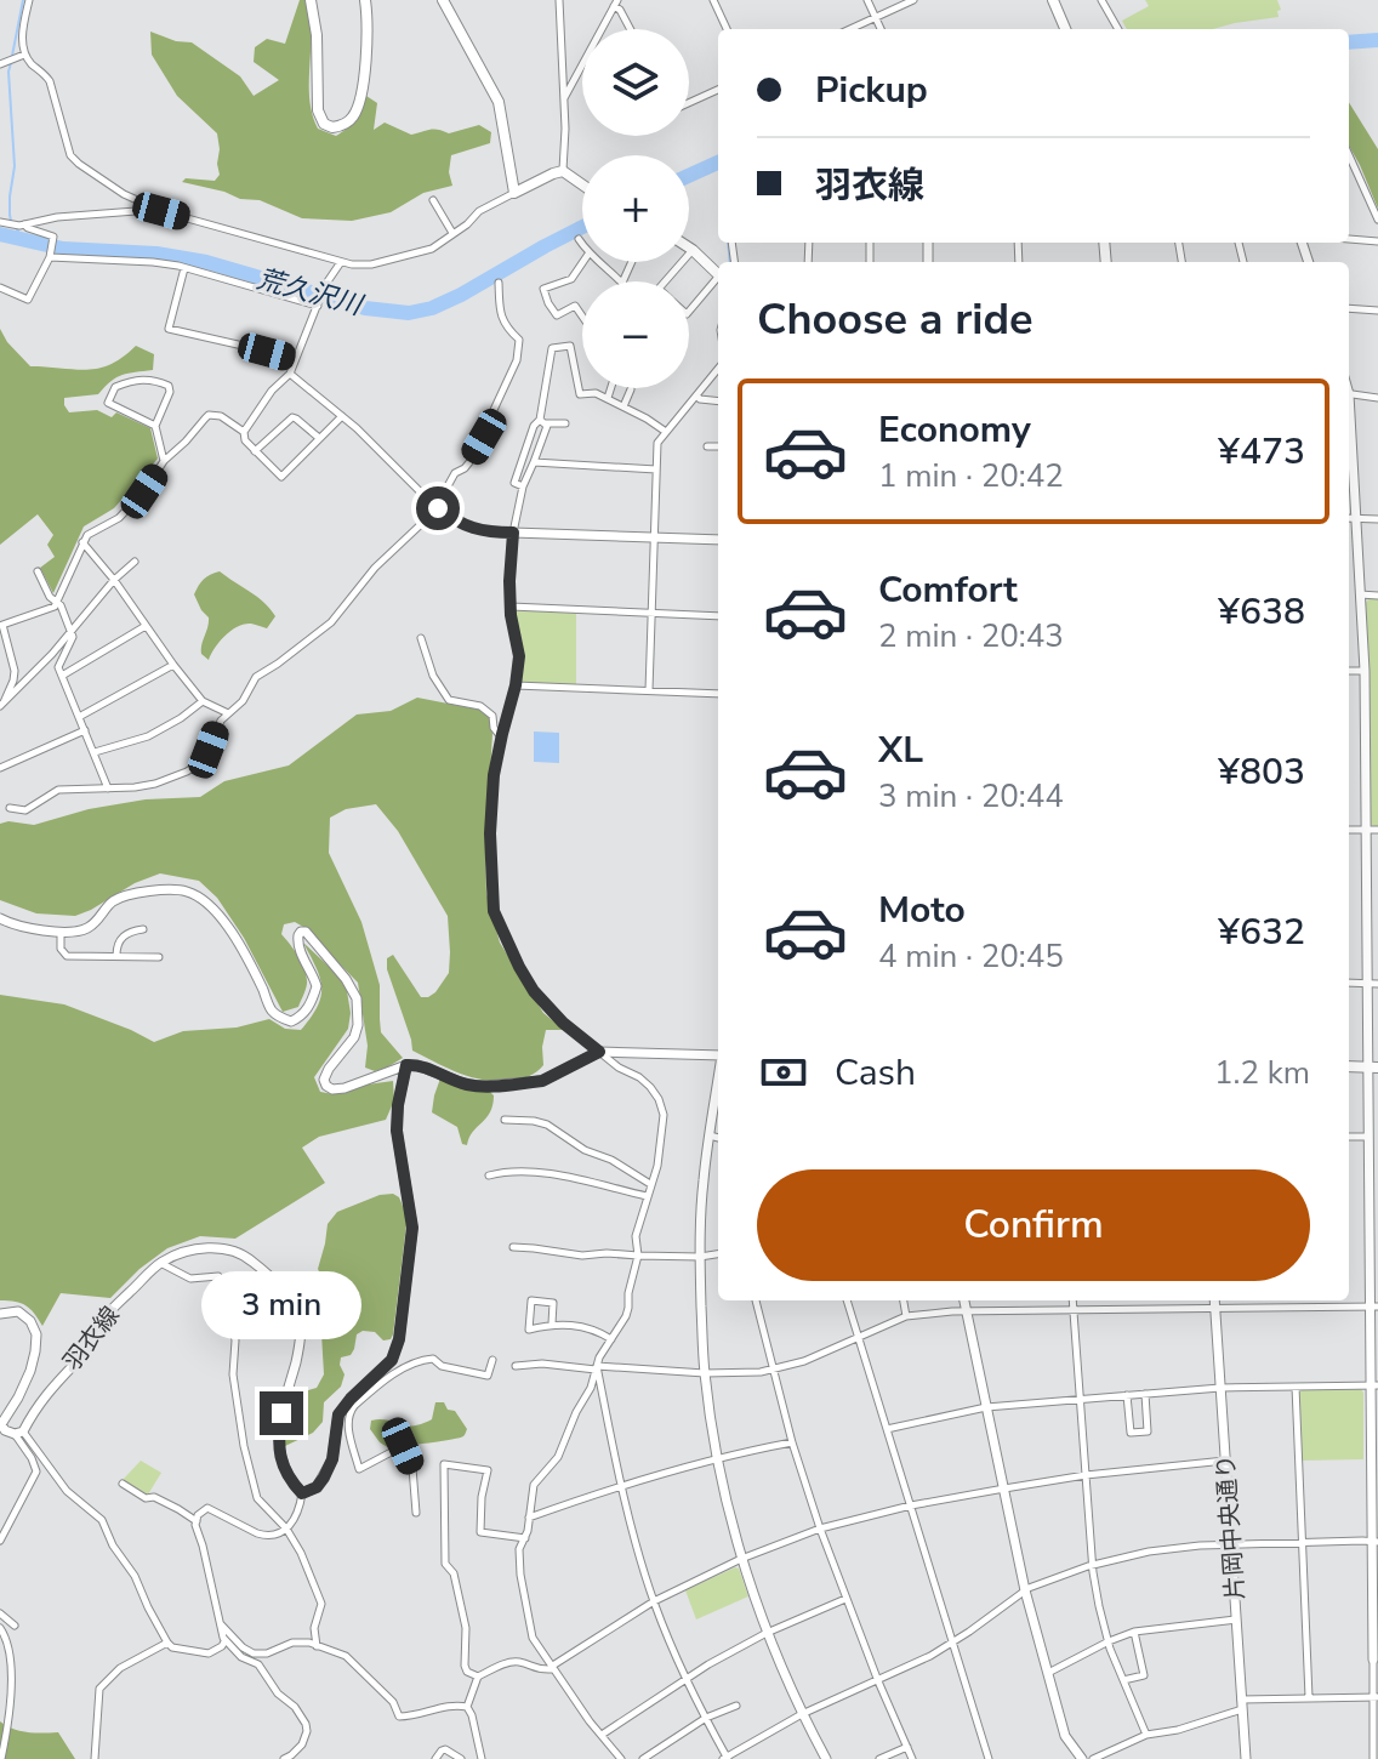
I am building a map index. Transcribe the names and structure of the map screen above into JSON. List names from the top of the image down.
{
  "streets": {
    "street": ["羽衣線", "片岡中央通り"]
  },
  "water": ["荒久沢川"],
  "page": {
    "map_buttons": ["+", "−"],
    "banner": ["Pickup", "羽衣線"],
    "heading": "Choose a ride",
    "list": [
      {
        "name": "Economy",
        "note": "1 min · 20:42",
        "value": "¥473"
      },
      {
        "name": "Comfort",
        "note": "2 min · 20:43",
        "value": "¥638"
      },
      {
        "name": "XL",
        "note": "3 min · 20:44",
        "value": "¥803"
      },
      {
        "name": "Moto",
        "note": "4 min · 20:45",
        "value": "¥632"
      }
    ],
    "pay": ["Cash", "1.2 km"],
    "buttons": "Confirm",
    "bubble": "3 min"
  }
}
